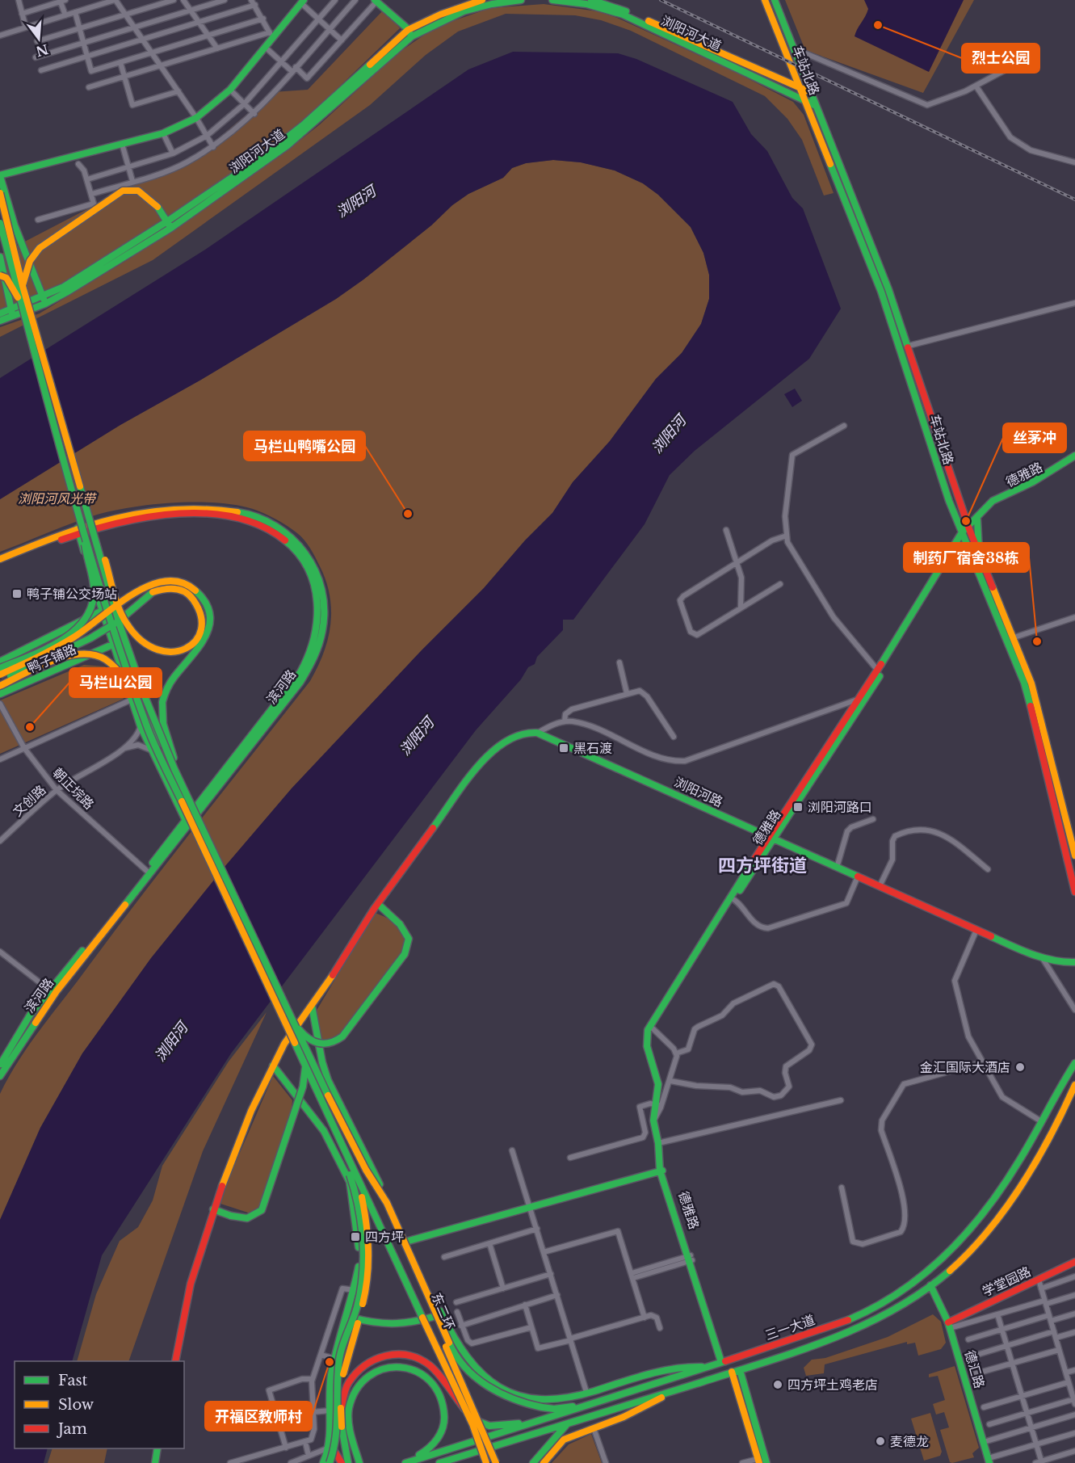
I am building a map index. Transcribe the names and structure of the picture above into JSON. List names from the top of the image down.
{
  "streets": {
    "main road": [
      "浏阳河大道",
      "车站北路",
      "德雅路",
      "鸭子铺路",
      "滨河路",
      "浏阳河路",
      "学堂园路",
      "东二环",
      "三一大道",
      "德汇路"
    ],
    "street": ["朝正垸路", "文创路"]
  },
  "crossings": [
    ["浏阳河大道", "车站北路"],
    ["车站北路", "德雅路"],
    ["德雅路", "浏阳河路"],
    ["德雅路", "三一大道"],
    ["滨河路", "朝正垸路"],
    ["朝正垸路", "文创路"],
    ["学堂园路", "德汇路"],
    ["三一大道", "德汇路"]
  ],
  "districts": ["四方坪街道"],
  "water": ["浏阳河"],
  "parks": ["浏阳河风光带"],
  "places": {
    "other": [
      "烈士公园",
      "马栏山鸭嘴公园",
      "丝茅冲",
      "制药厂宿舍38栋",
      "马栏山公园",
      "金汇国际大酒店",
      "开福区教师村",
      "四方坪土鸡老店",
      "麦德龙"
    ],
    "transit": [
      "鸭子铺公交场站",
      "黑石渡",
      "浏阳河路口",
      "四方坪"
    ]
  },
  "legend": ["Fast", "Slow", "Jam"],
  "north": "bottom"
}
